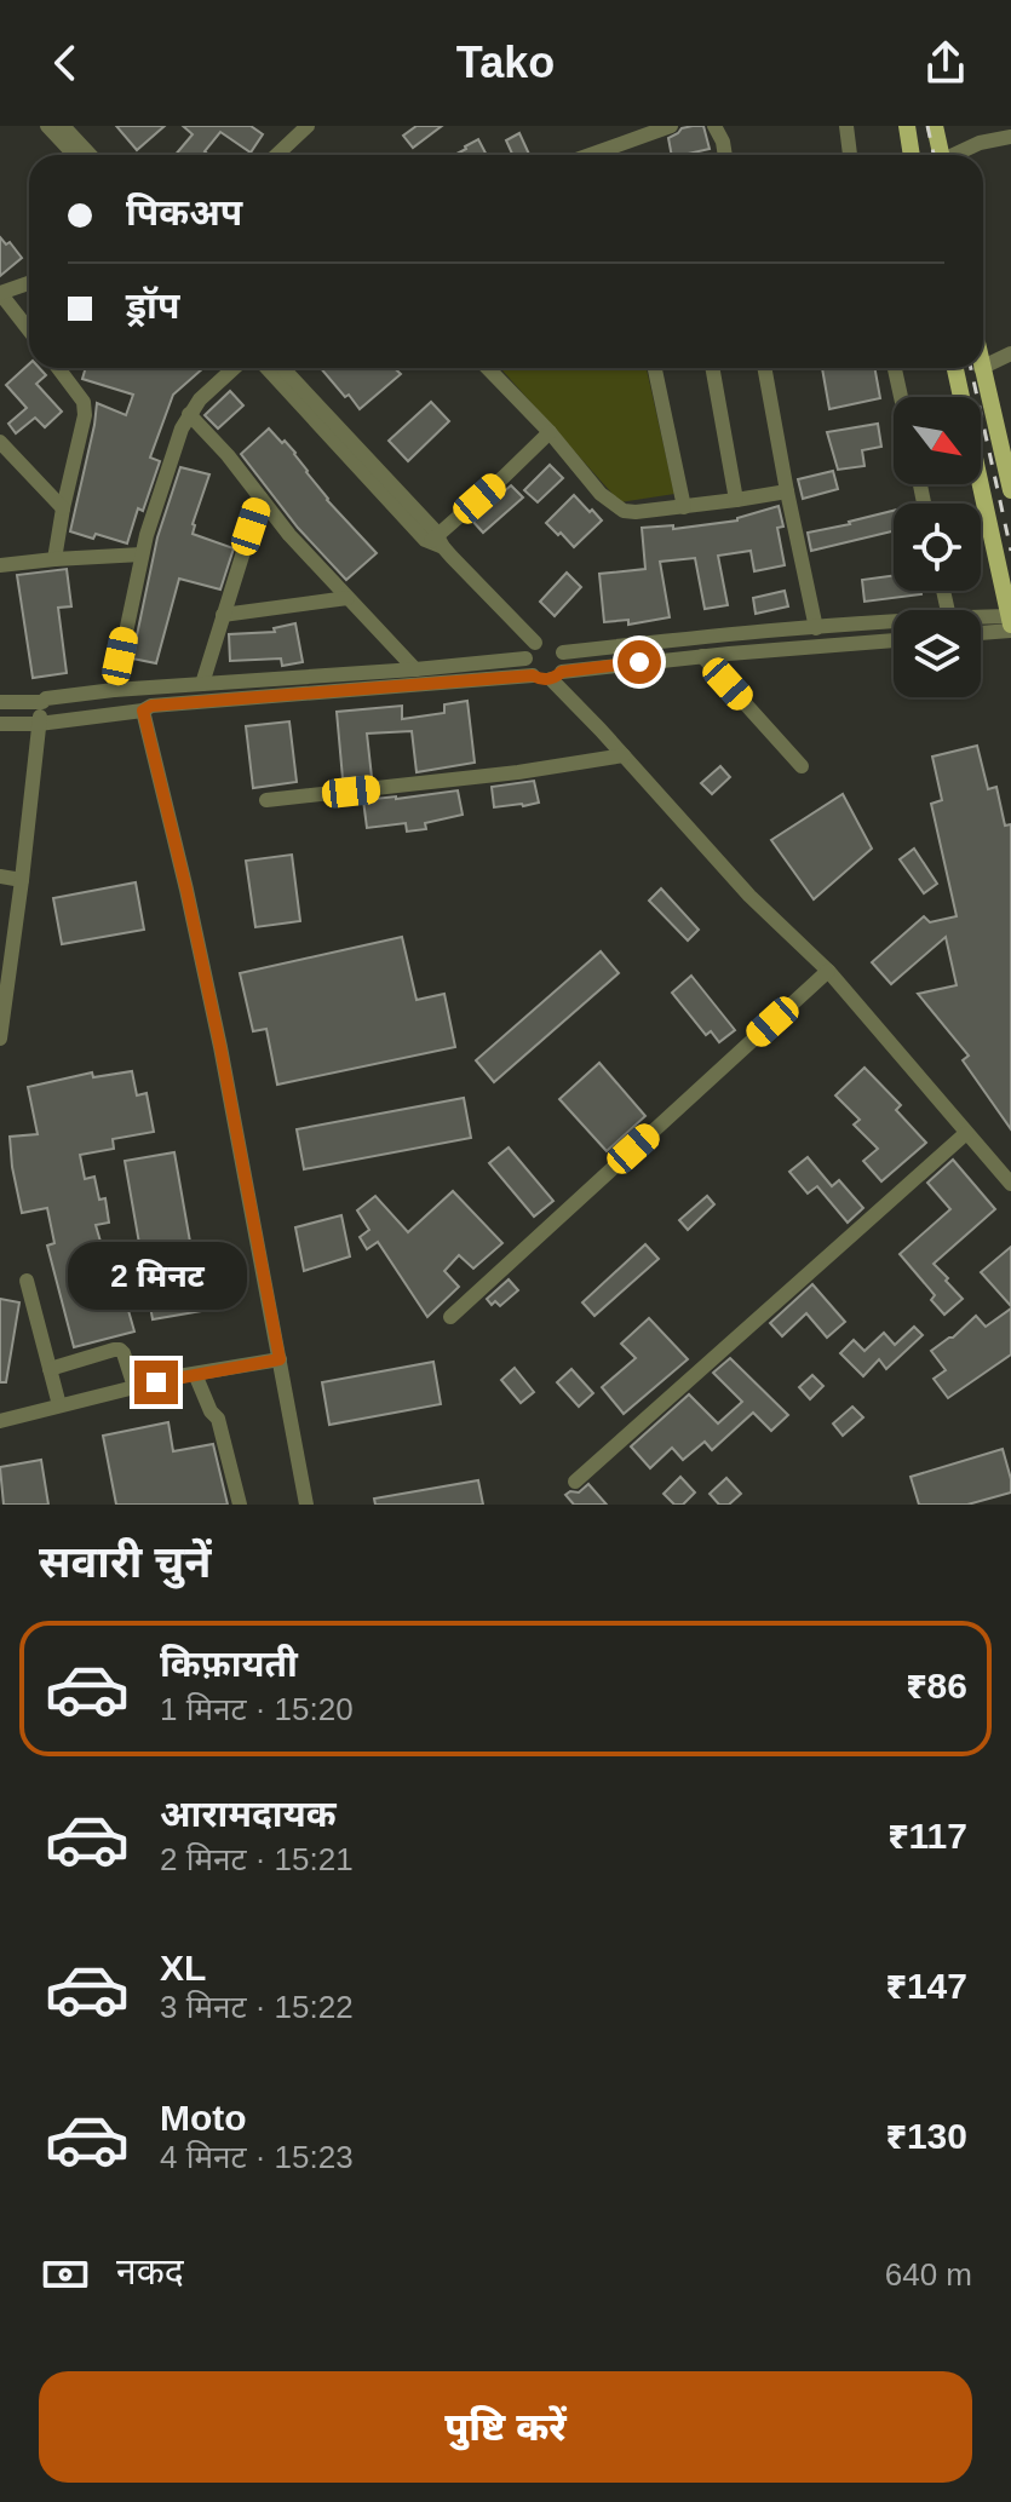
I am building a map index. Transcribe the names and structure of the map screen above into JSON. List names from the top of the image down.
{
  "north": "bottom right",
  "page": {
    "header": "Tako",
    "banner": ["पिकअप", "ड्रॉप"],
    "bubble": "2 मिनट",
    "heading": "सवारी चुनें",
    "list": [
      {
        "name": "किफ़ायती",
        "note": "1 मिनट · 15:20",
        "value": "₹86"
      },
      {
        "name": "आरामदायक",
        "note": "2 मिनट · 15:21",
        "value": "₹117"
      },
      {
        "name": "XL",
        "note": "3 मिनट · 15:22",
        "value": "₹147"
      },
      {
        "name": "Moto",
        "note": "4 मिनट · 15:23",
        "value": "₹130"
      }
    ],
    "pay": ["नकद", "640 m"],
    "buttons": "पुष्टि करें"
  }
}
